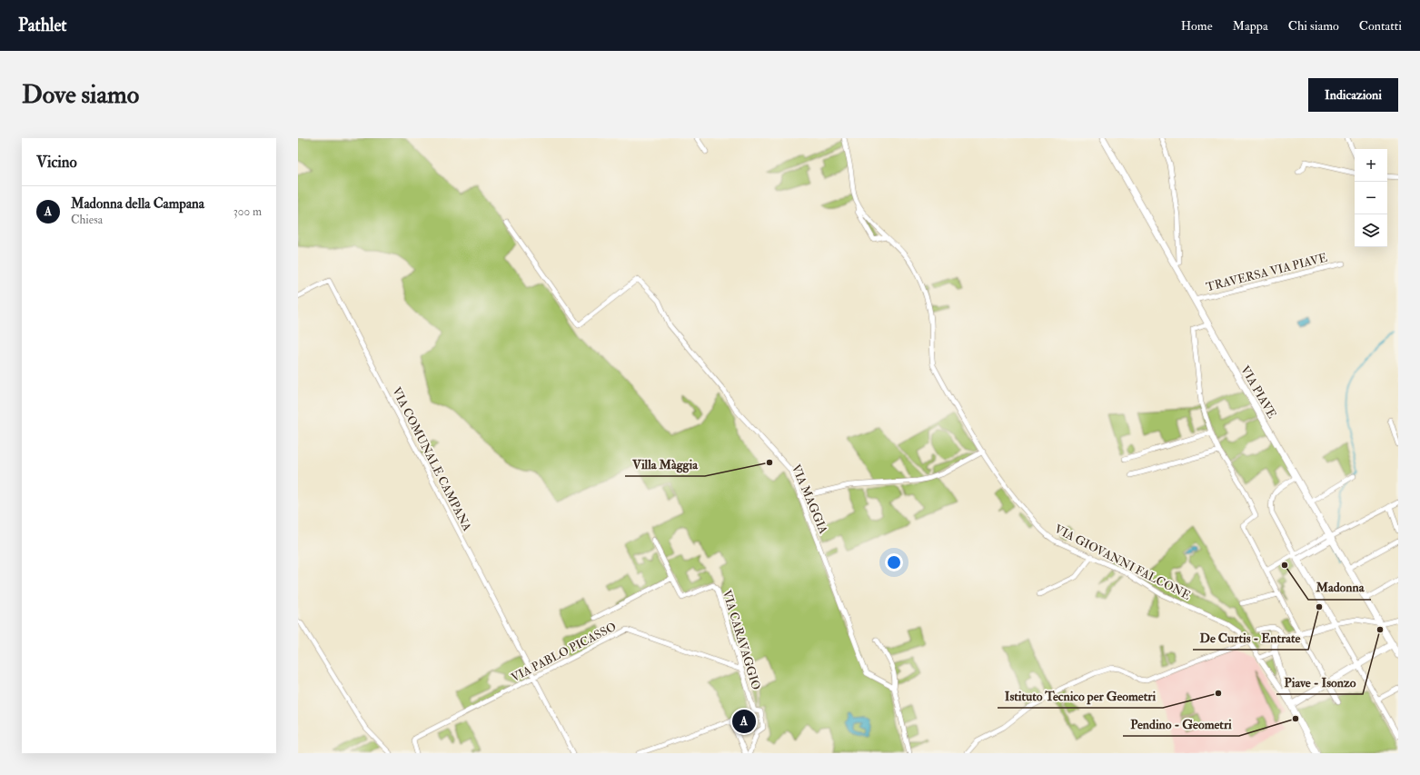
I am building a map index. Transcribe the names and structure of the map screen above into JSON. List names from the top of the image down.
{
  "streets": {
    "street": [
      "TRAVERSA VIA PIAVE",
      "VIA PIAVE",
      "VIA COMUNALE CAMPANA",
      "VIA MAGGIA",
      "VIA GIOVANNI FALCONE",
      "VIA CARAVAGGIO",
      "VIA PABLO PICASSO"
    ]
  },
  "crossings": [
    ["TRAVERSA VIA PIAVE", "VIA PIAVE"],
    ["VIA COMUNALE CAMPANA", "VIA PABLO PICASSO"],
    ["VIA CARAVAGGIO", "VIA PABLO PICASSO"]
  ],
  "places": [
    "Villa Màggia",
    "Madonna",
    "De Curtis - Entrate",
    "Piave - Isonzo",
    "Istituto Tecnico per Geometri",
    "Pendino - Geometri"
  ],
  "page": {
    "header": "Pathlet",
    "nav": [
      "Home",
      "Mappa",
      "Chi siamo",
      "Contatti"
    ],
    "buttons": "Indicazioni",
    "title": "Dove siamo",
    "heading": "Vicino",
    "map_buttons": ["+", "−"],
    "list": [
      {
        "mark": "A",
        "name": "Madonna della Campana",
        "note": "Chiesa",
        "value": "300 m"
      }
    ],
    "pins": "A"
  }
}
